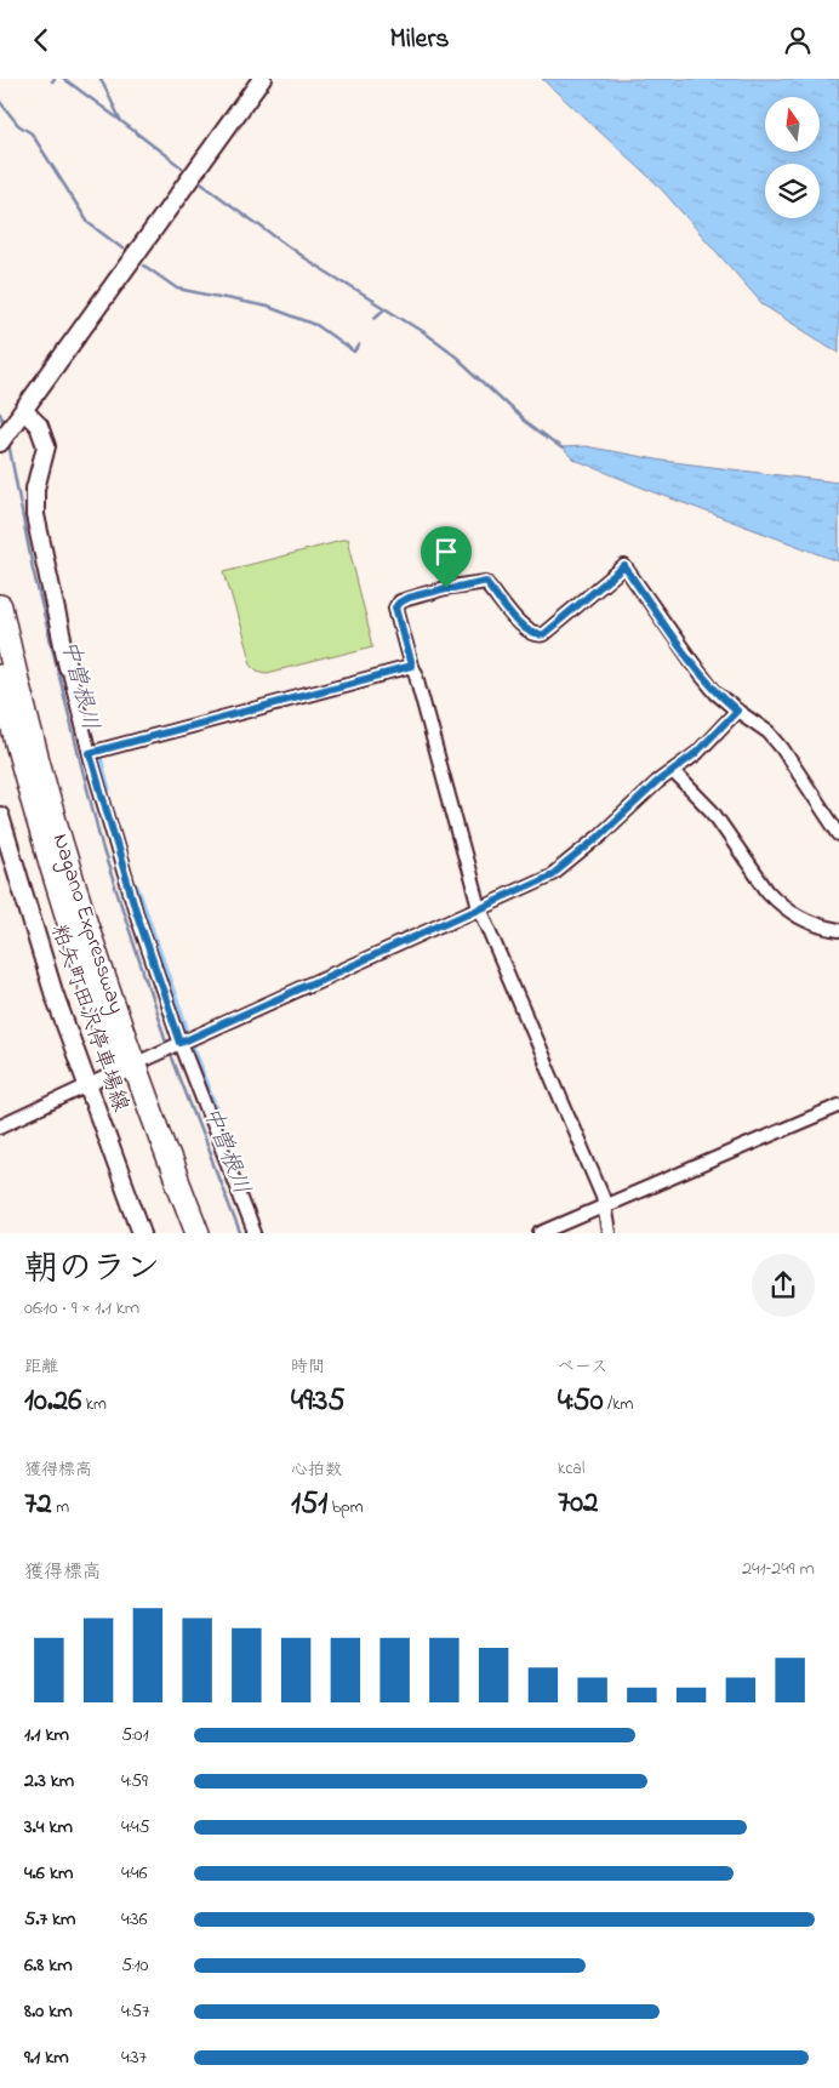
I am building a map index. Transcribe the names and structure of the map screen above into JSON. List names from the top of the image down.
{
  "streets": {
    "highway": ["Nagano Expressway"],
    "main road": ["粕矢町田沢停車場線"]
  },
  "water": ["中曽根川"],
  "north": "top",
  "page": {
    "header": "Milers",
    "heading": ["朝のラン", "06:10 · 9 × 1.1 km"],
    "stats": [
      ["距離", "10.26 km"],
      ["時間", "49:35"],
      ["ペース", "4:50 /km"],
      ["獲得標高", "72 m"],
      ["心拍数", "151 bpm"],
      ["kcal", "702"]
    ],
    "chart": ["獲得標高", "241–249 m"],
    "list": [
      {
        "name": "1.1 km",
        "note": "5:01"
      },
      {
        "name": "2.3 km",
        "note": "4:59"
      },
      {
        "name": "3.4 km",
        "note": "4:45"
      },
      {
        "name": "4.6 km",
        "note": "4:46"
      },
      {
        "name": "5.7 km",
        "note": "4:36"
      },
      {
        "name": "6.8 km",
        "note": "5:10"
      },
      {
        "name": "8.0 km",
        "note": "4:57"
      },
      {
        "name": "9.1 km",
        "note": "4:37"
      }
    ]
  }
}
